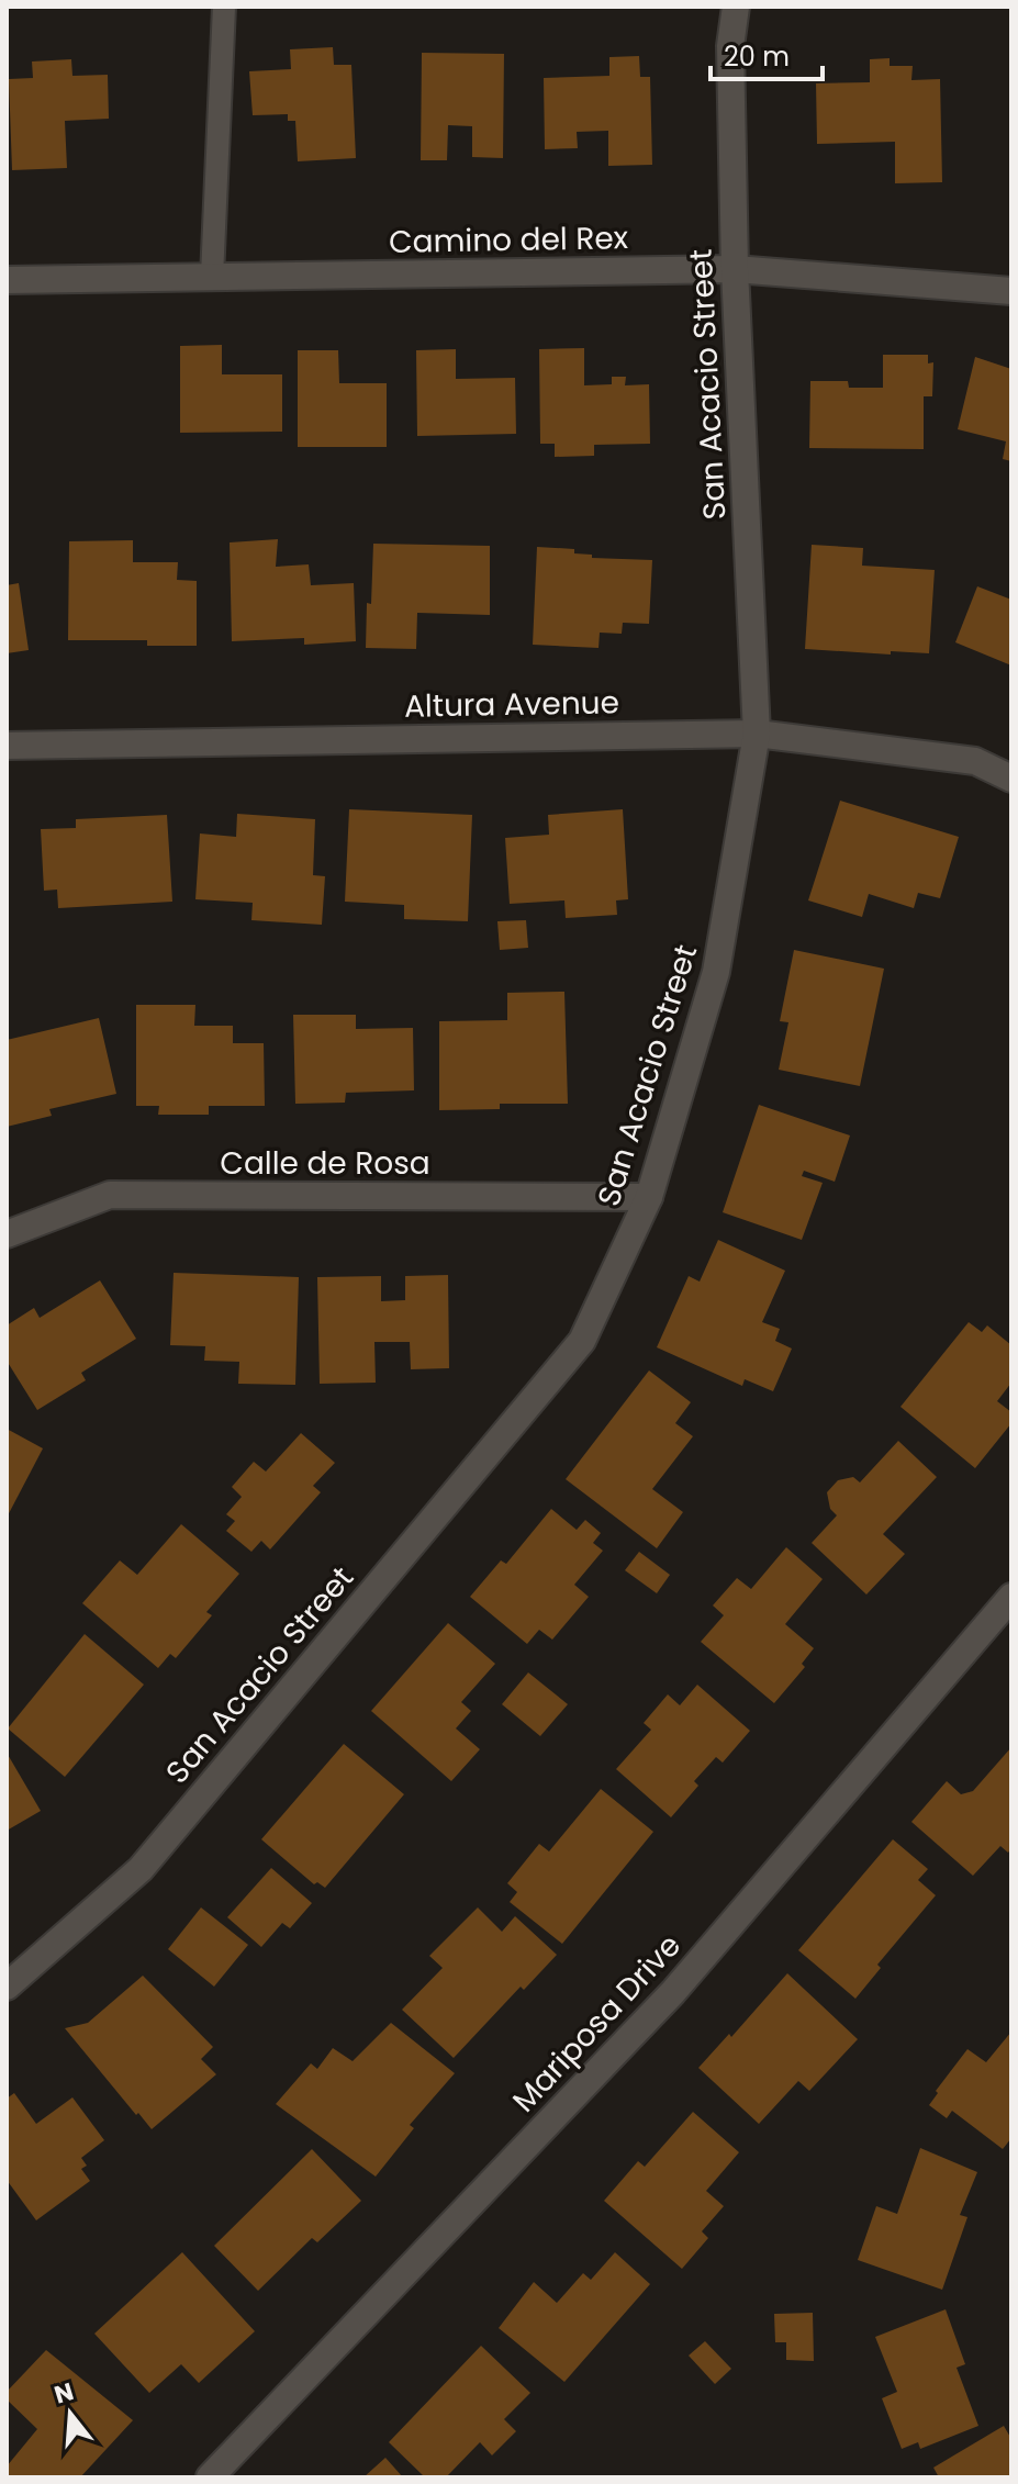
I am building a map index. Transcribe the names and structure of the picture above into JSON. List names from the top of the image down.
{
  "streets": {
    "street": [
      "Camino del Rex",
      "San Acacio Street",
      "Altura Avenue",
      "Calle de Rosa",
      "Mariposa Drive"
    ]
  },
  "crossings": [
    ["Camino del Rex", "San Acacio Street"],
    ["San Acacio Street", "Altura Avenue"],
    ["San Acacio Street", "Calle de Rosa"]
  ],
  "scale_bar": "20 m",
  "north": "top"
}
